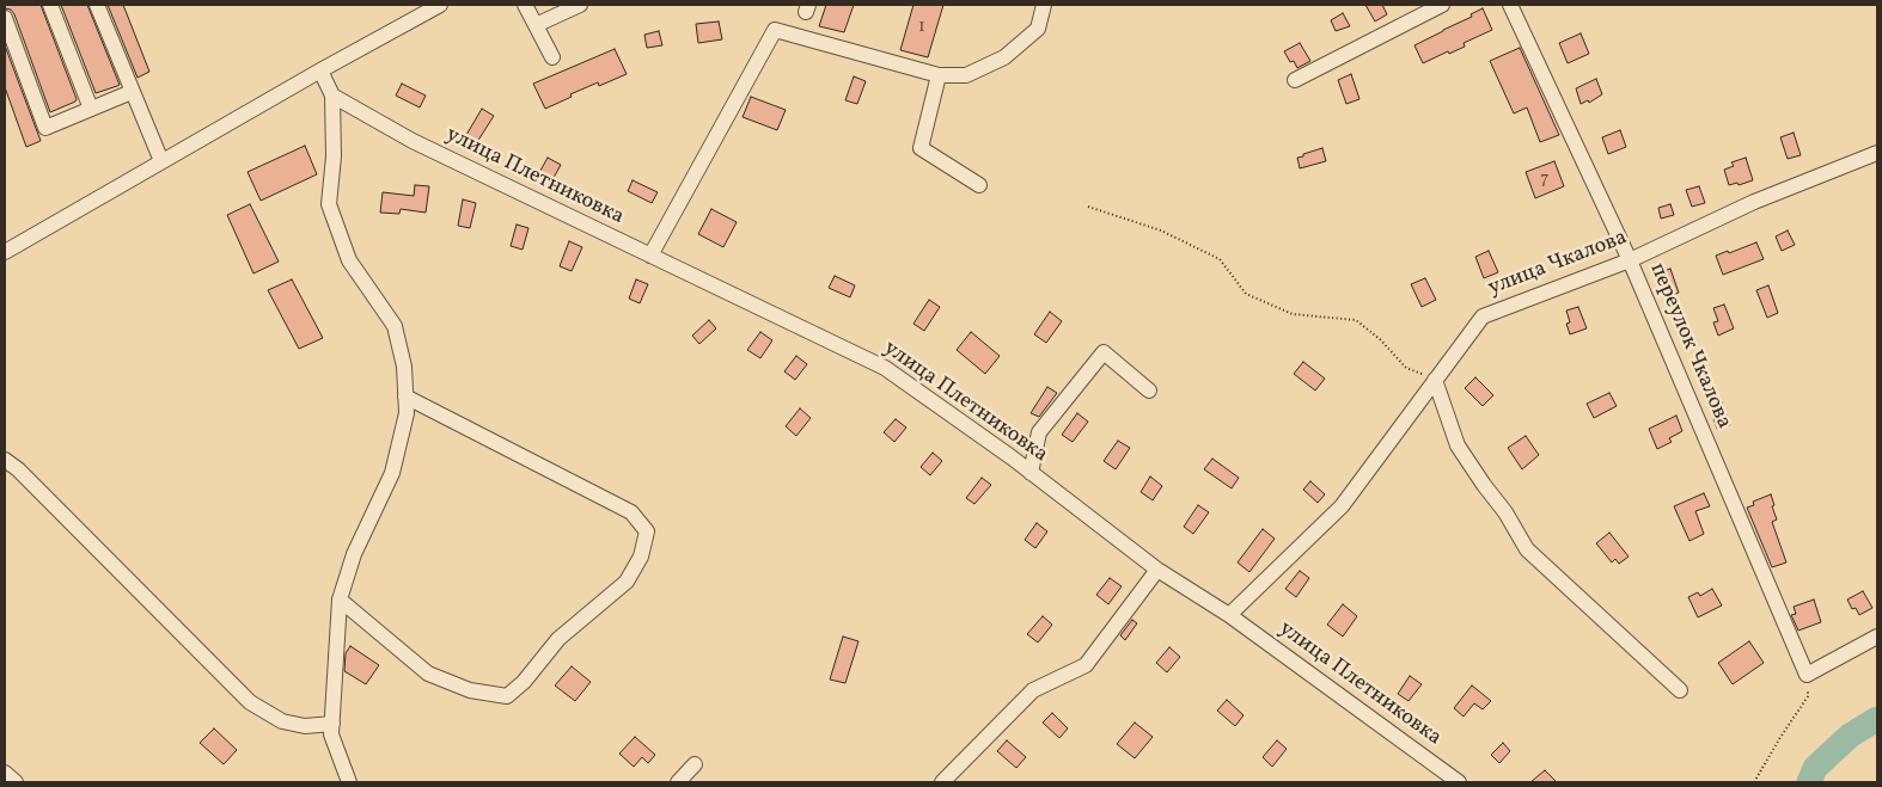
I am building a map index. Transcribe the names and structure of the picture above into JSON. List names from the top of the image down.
{
  "streets": {
    "street": ["улица Плетниковка", "улица Чкалова", "переулок Чкалова"]
  },
  "crossings": [
    ["улица Плетниковка", "улица Чкалова"],
    ["улица Чкалова", "переулок Чкалова"]
  ],
  "house_numbers": ["1", "7"]
}
